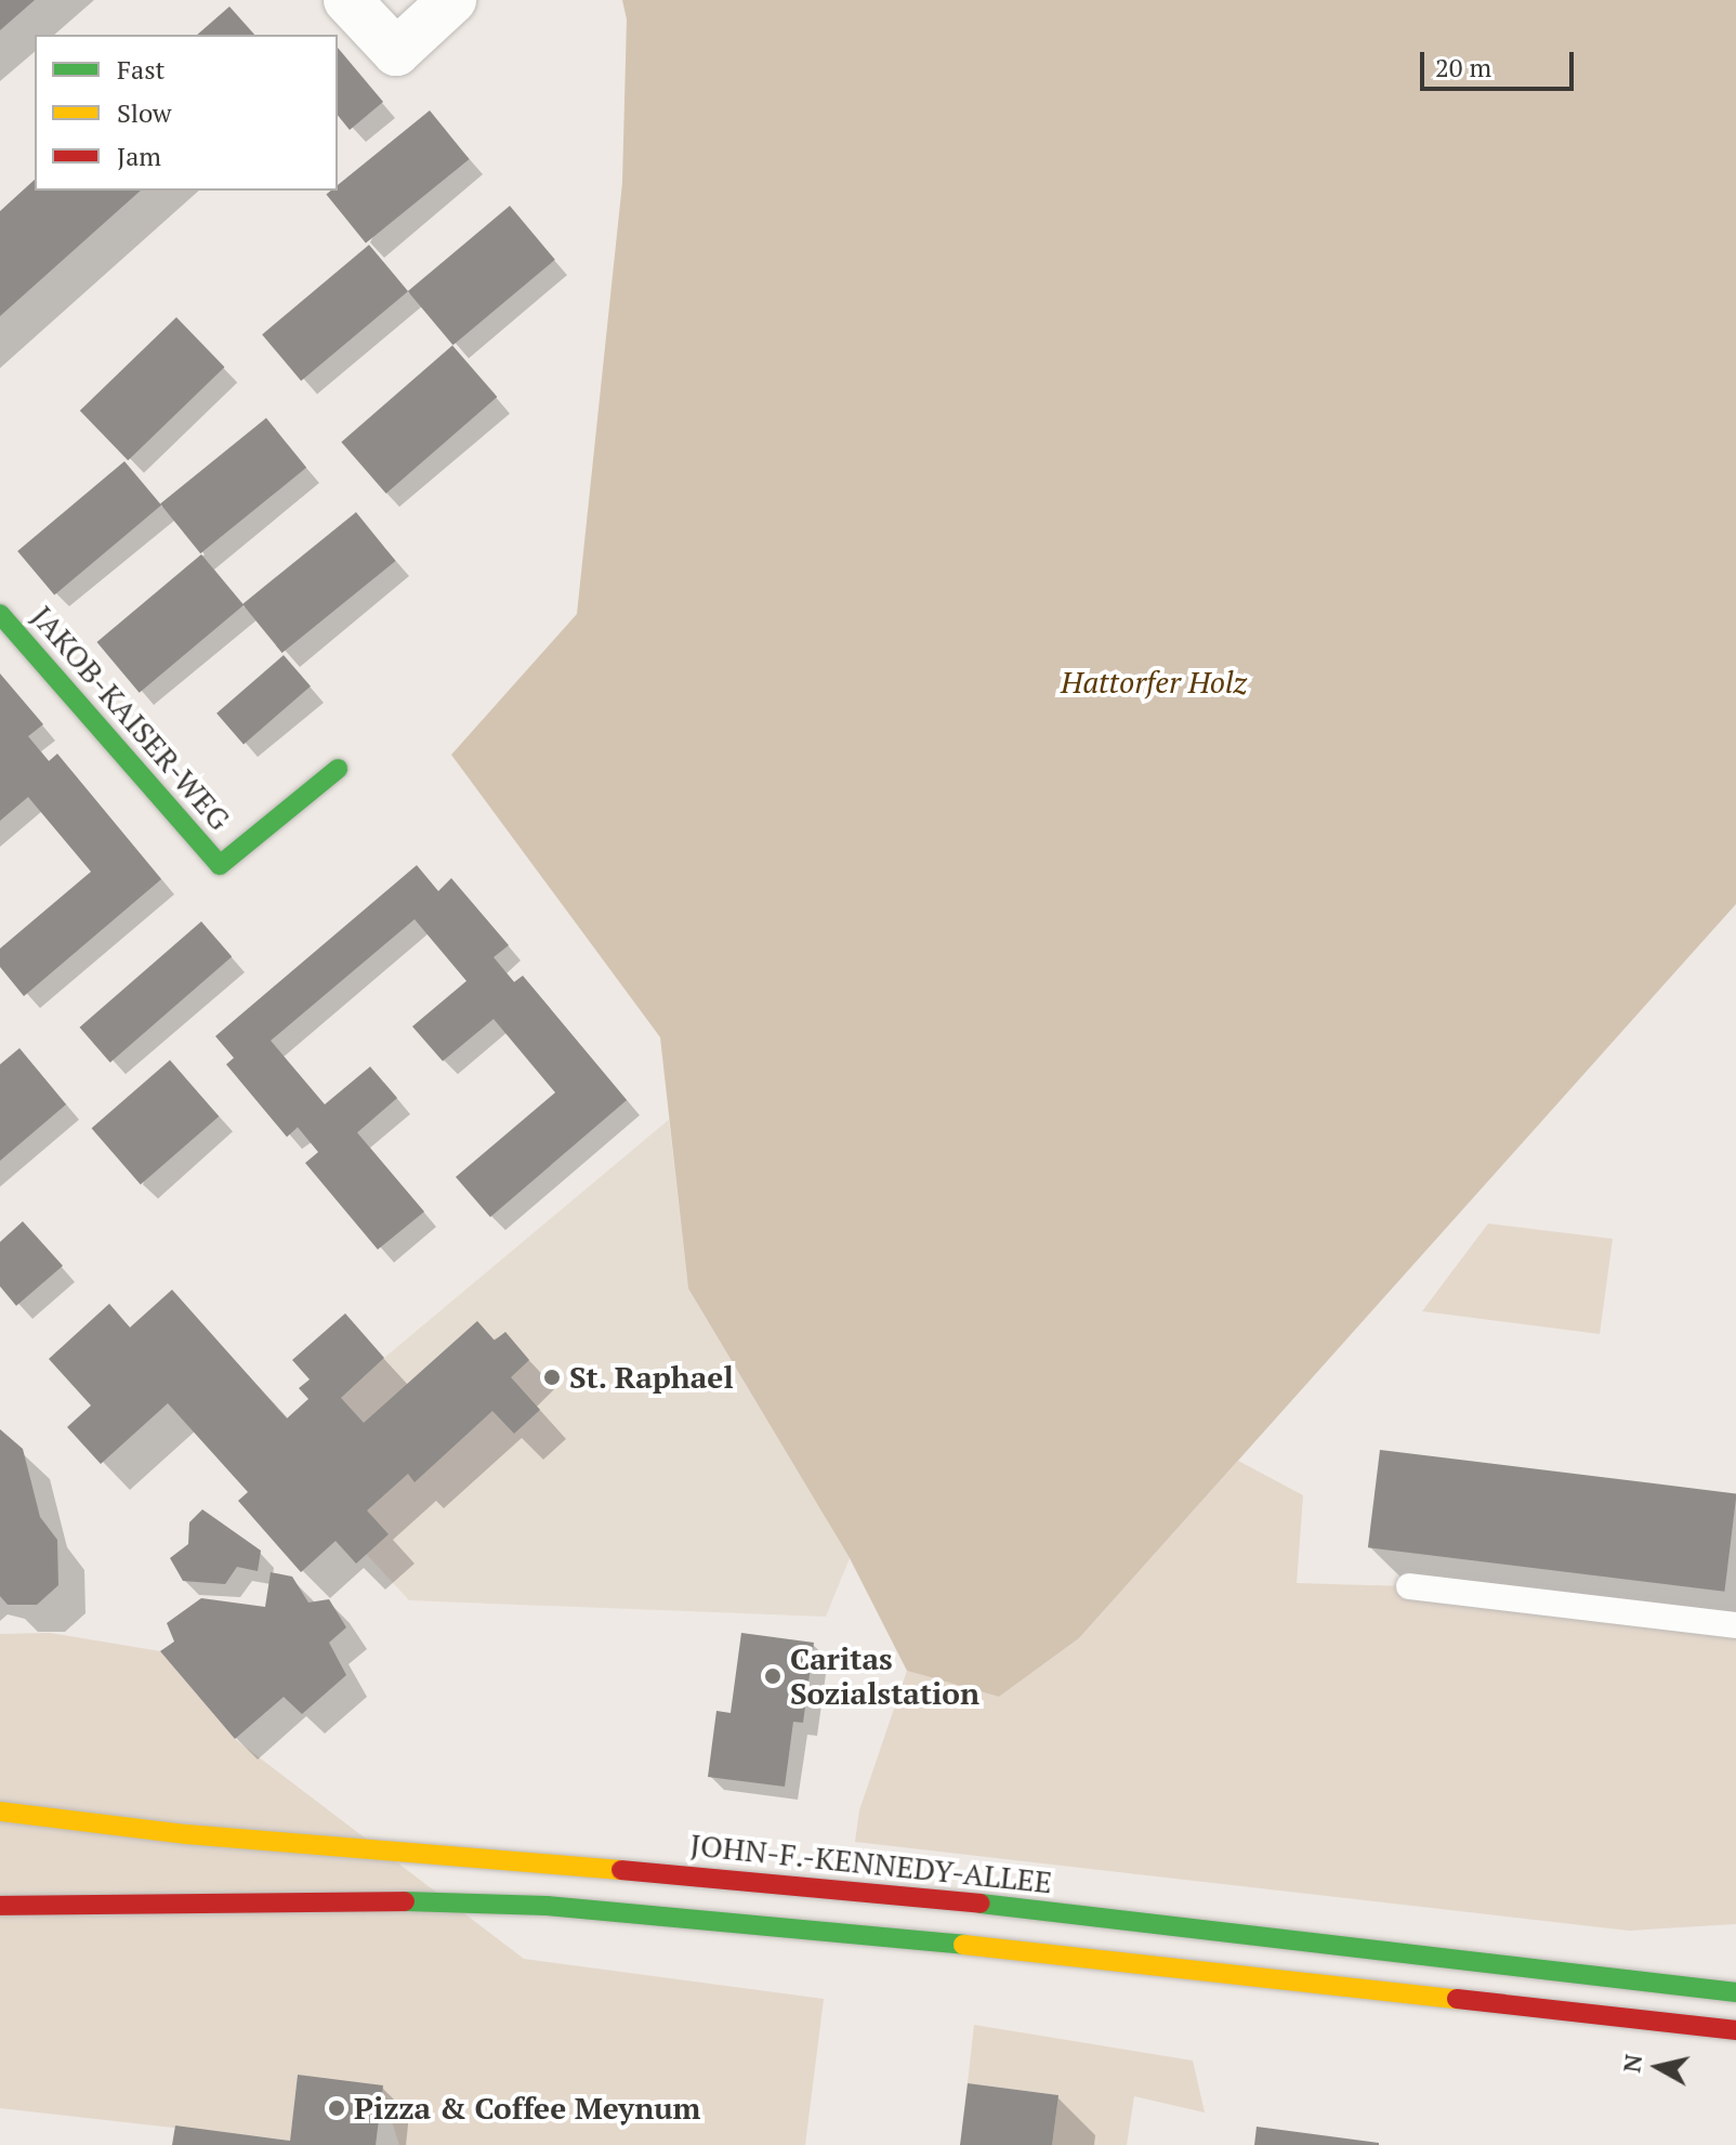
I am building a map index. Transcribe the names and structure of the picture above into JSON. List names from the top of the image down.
{
  "streets": {
    "street": ["JAKOB-KAISER-WEG", "JOHN-F.-KENNEDY-ALLEE"]
  },
  "parks": ["Hattorfer Holz"],
  "places": ["St. Raphael", "Caritas Sozialstation", "Pizza & Coffee Meynum"],
  "legend": ["Fast", "Slow", "Jam"],
  "scale_bar": "20 m",
  "north": "left"
}
